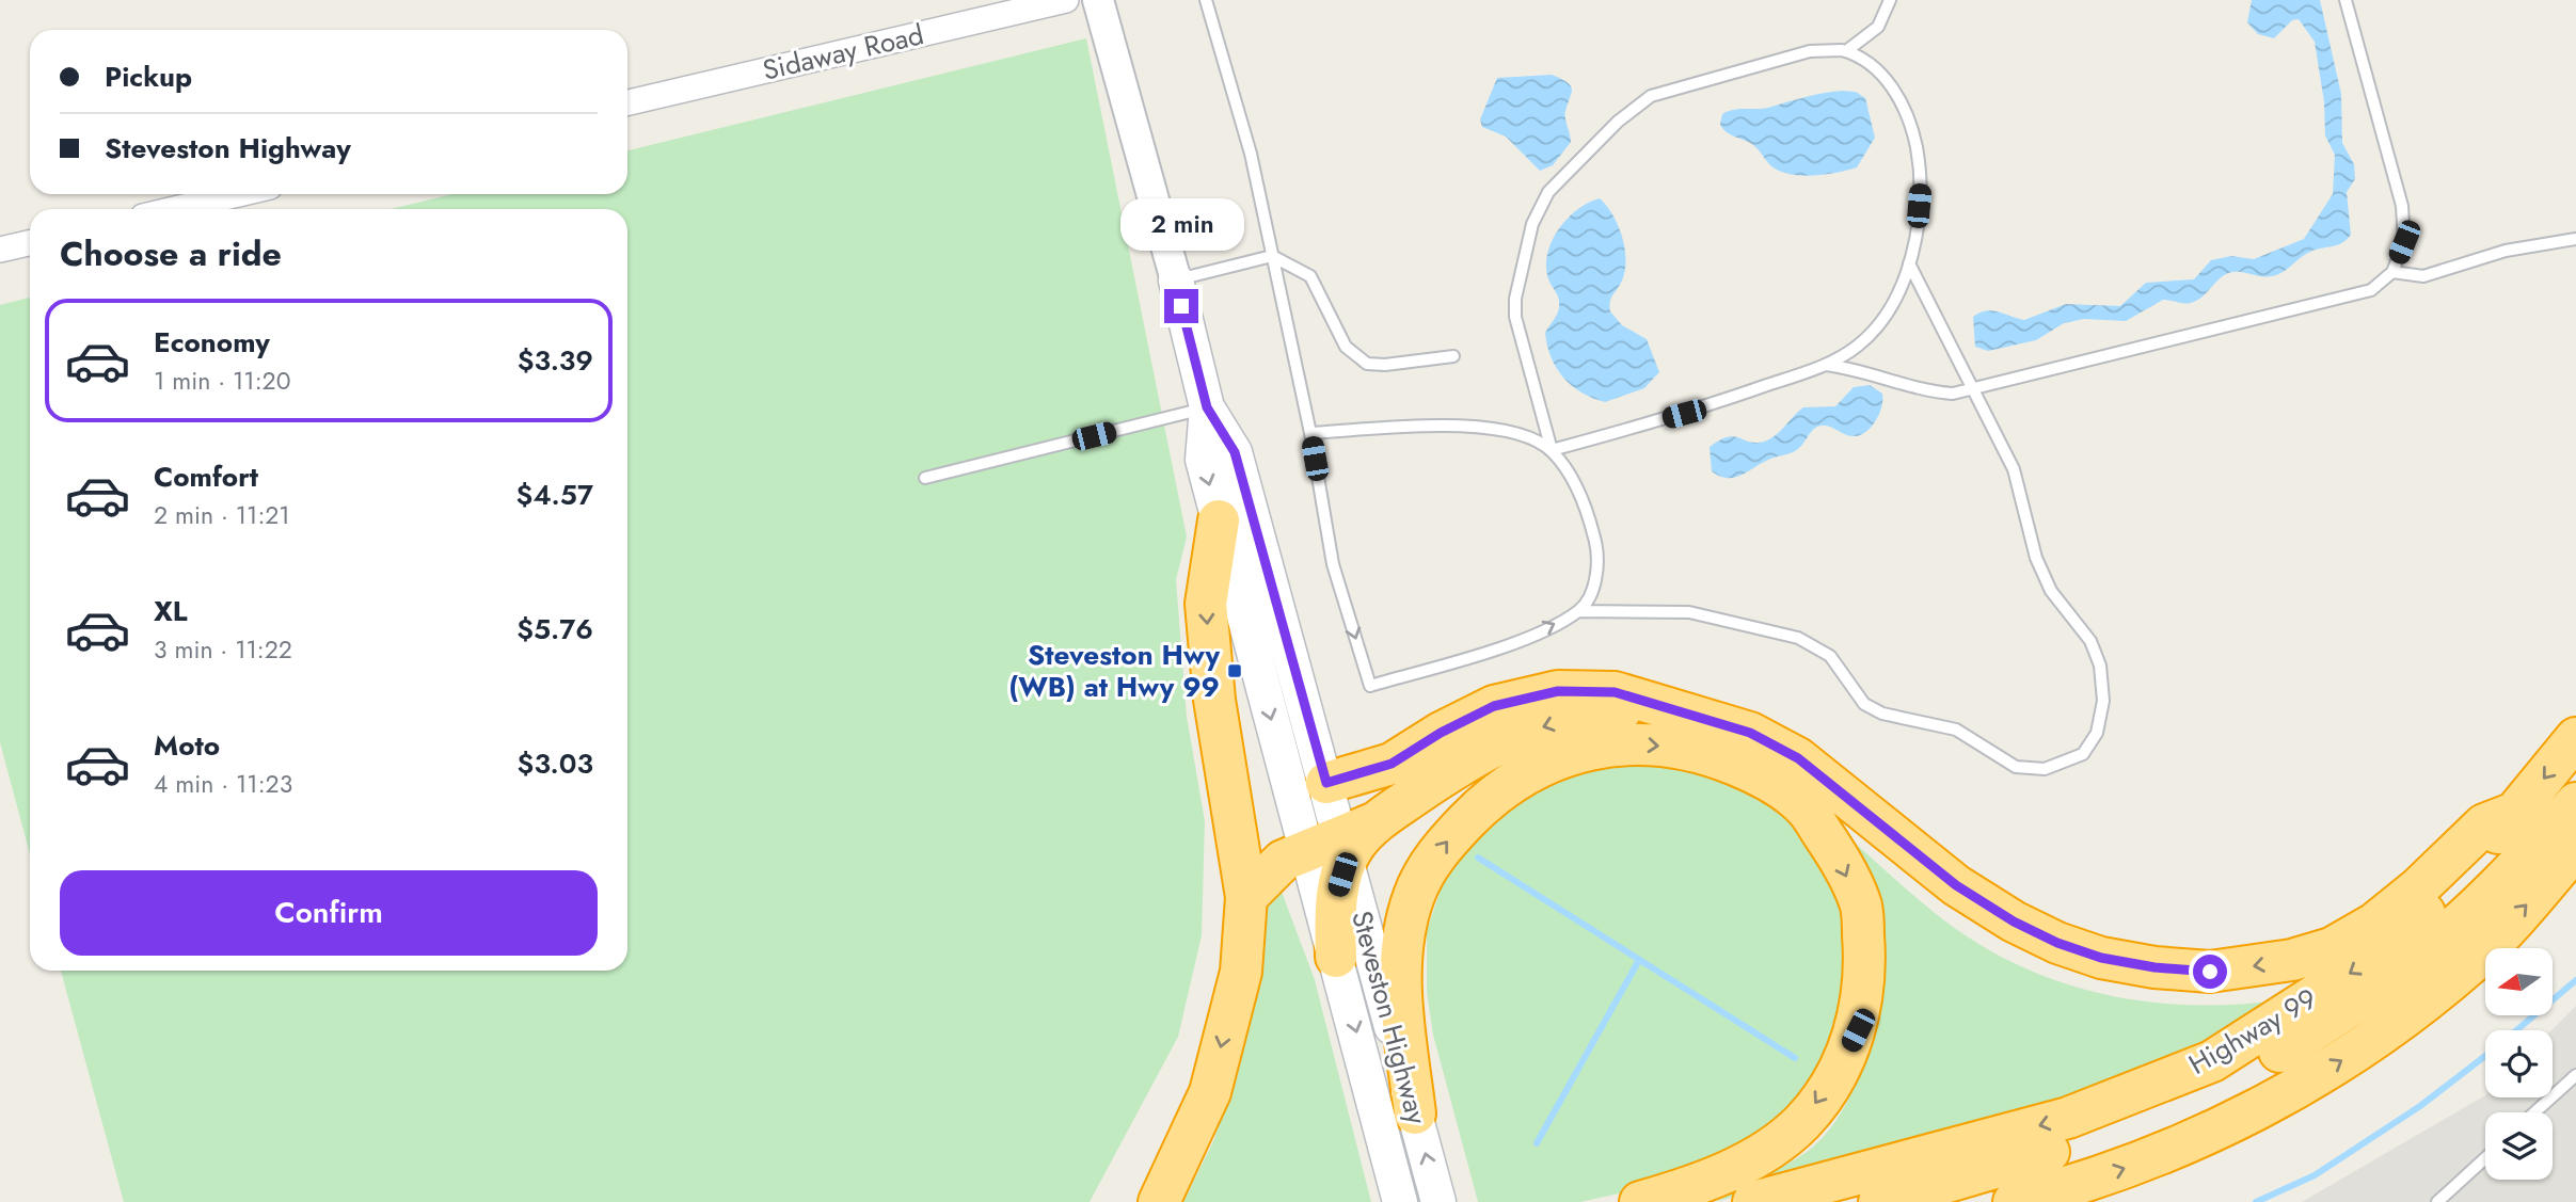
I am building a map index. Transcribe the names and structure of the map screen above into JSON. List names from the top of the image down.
{
  "streets": {
    "highway": ["Highway 99"],
    "main road": ["Steveston Highway"],
    "street": ["Sidaway Road"]
  },
  "places": {
    "transit": ["Steveston Hwy (WB) at Hwy 99"]
  },
  "north": "left",
  "page": {
    "banner": ["Pickup", "Steveston Highway"],
    "bubble": "2 min",
    "heading": "Choose a ride",
    "list": [
      {
        "name": "Economy",
        "note": "1 min · 11:20",
        "value": "$3.39"
      },
      {
        "name": "Comfort",
        "note": "2 min · 11:21",
        "value": "$4.57"
      },
      {
        "name": "XL",
        "note": "3 min · 11:22",
        "value": "$5.76"
      },
      {
        "name": "Moto",
        "note": "4 min · 11:23",
        "value": "$3.03"
      }
    ],
    "buttons": "Confirm"
  }
}
